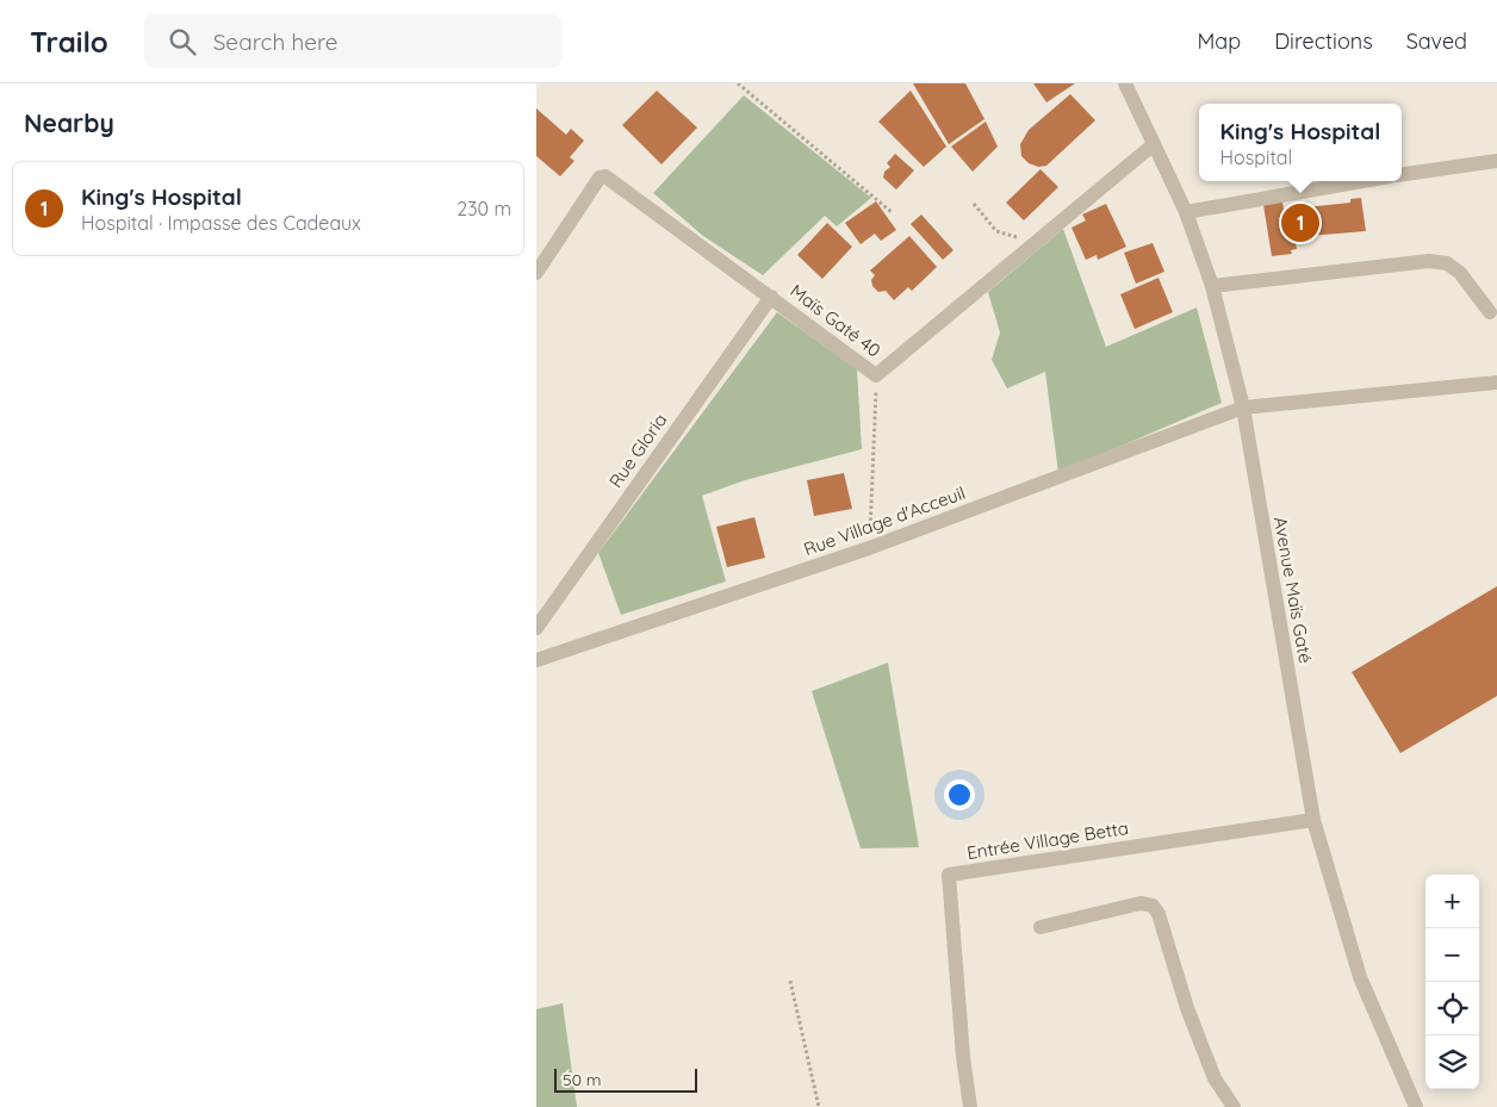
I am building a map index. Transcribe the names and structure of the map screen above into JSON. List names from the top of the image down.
{
  "streets": {
    "street": [
      "Maïs Gaté 40",
      "Rue Gloria",
      "Rue Village d'Acceuil",
      "Avenue Maïs Gaté",
      "Entrée Village Betta"
    ]
  },
  "crossings": [
    ["Maïs Gaté 40", "Rue Gloria"],
    ["Maïs Gaté 40", "Avenue Maïs Gaté"],
    ["Rue Village d'Acceuil", "Avenue Maïs Gaté"],
    ["Avenue Maïs Gaté", "Entrée Village Betta"]
  ],
  "scale_bar": "50 m",
  "page": {
    "header": "Trailo",
    "search": "Search here",
    "nav": ["Map", "Directions", "Saved"],
    "heading": "Nearby",
    "popup": ["King's Hospital", "Hospital"],
    "list": [
      {
        "mark": "1",
        "name": "King's Hospital",
        "note": "Hospital · Impasse des Cadeaux",
        "value": "230 m"
      }
    ],
    "pins": "1",
    "map_buttons": ["+", "−"],
    "scale": "50 m"
  }
}
